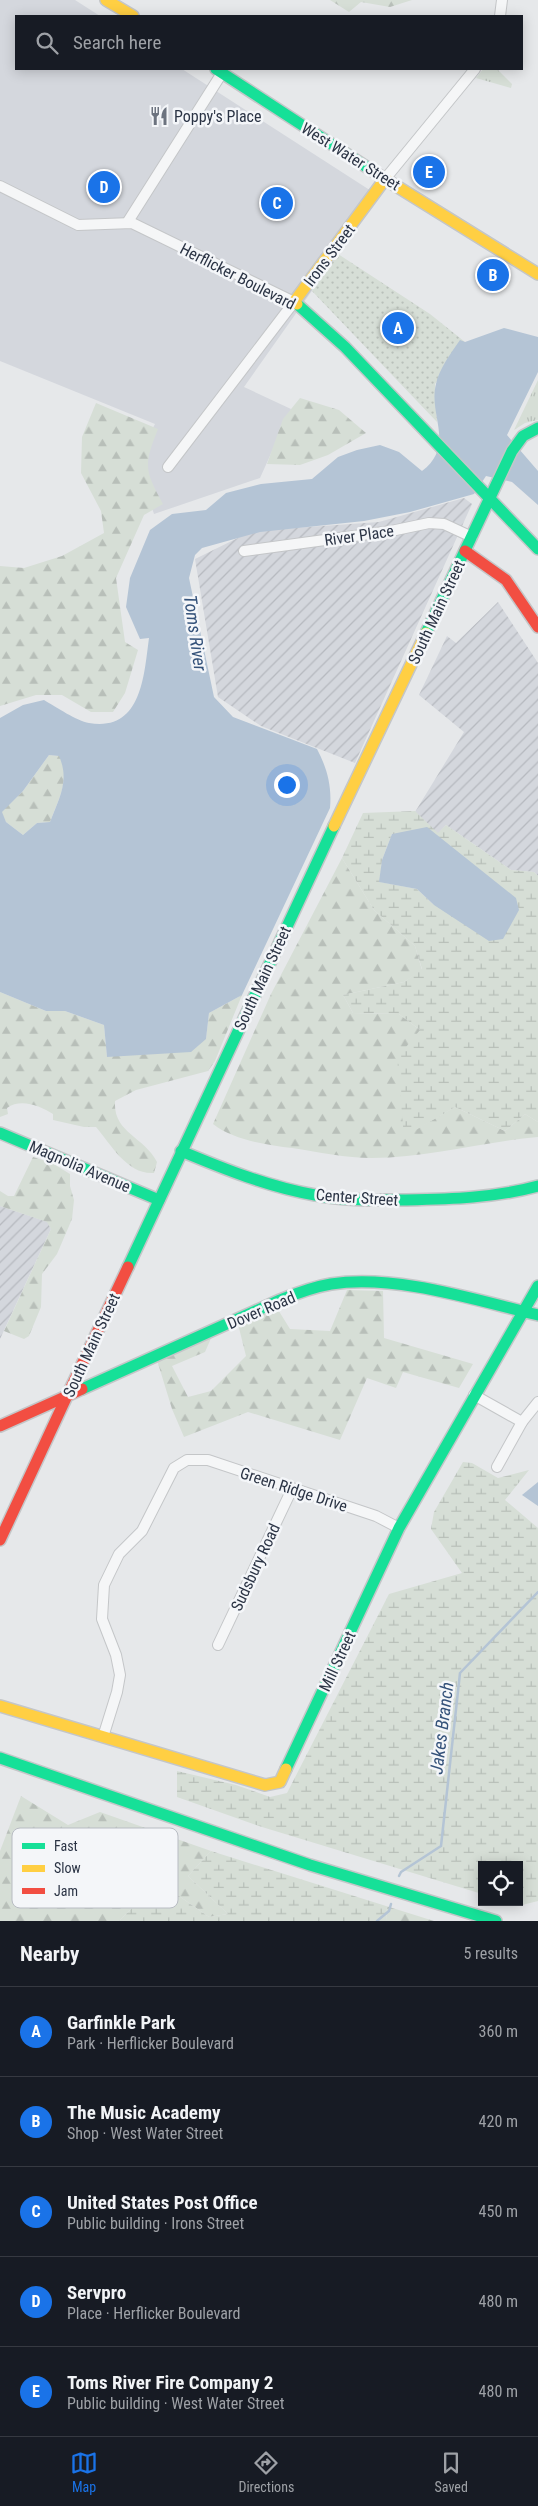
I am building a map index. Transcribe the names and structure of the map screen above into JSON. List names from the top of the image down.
{
  "streets": {
    "main road": [
      "West Water Street",
      "Irons Street",
      "Herflicker Boulevard",
      "South Main Street",
      "Magnolia Avenue",
      "Center Street",
      "Dover Road",
      "Mill Street"
    ],
    "street": ["River Place", "Green Ridge Drive", "Sudsbury Road"]
  },
  "crossings": [
    ["West Water Street", "Irons Street"],
    ["Irons Street", "Herflicker Boulevard"],
    ["Herflicker Boulevard", "South Main Street"],
    ["River Place", "South Main Street"],
    ["South Main Street", "Magnolia Avenue"],
    ["South Main Street", "Center Street"],
    ["South Main Street", "Dover Road"],
    ["Dover Road", "Mill Street"],
    ["Green Ridge Drive", "Sudsbury Road"],
    ["Green Ridge Drive", "Mill Street"]
  ],
  "water": ["Toms River", "Jakes Branch"],
  "places": {
    "restaurant": ["Poppy's Place"]
  },
  "legend": ["Fast", "Slow", "Jam"],
  "page": {
    "search": "Search here",
    "pins": [
      "E",
      "D",
      "C",
      "B",
      "A"
    ],
    "heading": ["Nearby", "5 results"],
    "list": [
      {
        "mark": "A",
        "name": "Garfinkle Park",
        "note": "Park · Herflicker Boulevard",
        "value": "360 m"
      },
      {
        "mark": "B",
        "name": "The Music Academy",
        "note": "Shop · West Water Street",
        "value": "420 m"
      },
      {
        "mark": "C",
        "name": "United States Post Office",
        "note": "Public building · Irons Street",
        "value": "450 m"
      },
      {
        "mark": "D",
        "name": "Servpro",
        "note": "Place · Herflicker Boulevard",
        "value": "480 m"
      },
      {
        "mark": "E",
        "name": "Toms River Fire Company 2",
        "note": "Public building · West Water Street",
        "value": "480 m"
      }
    ],
    "nav": ["Map", "Directions", "Saved"]
  }
}
